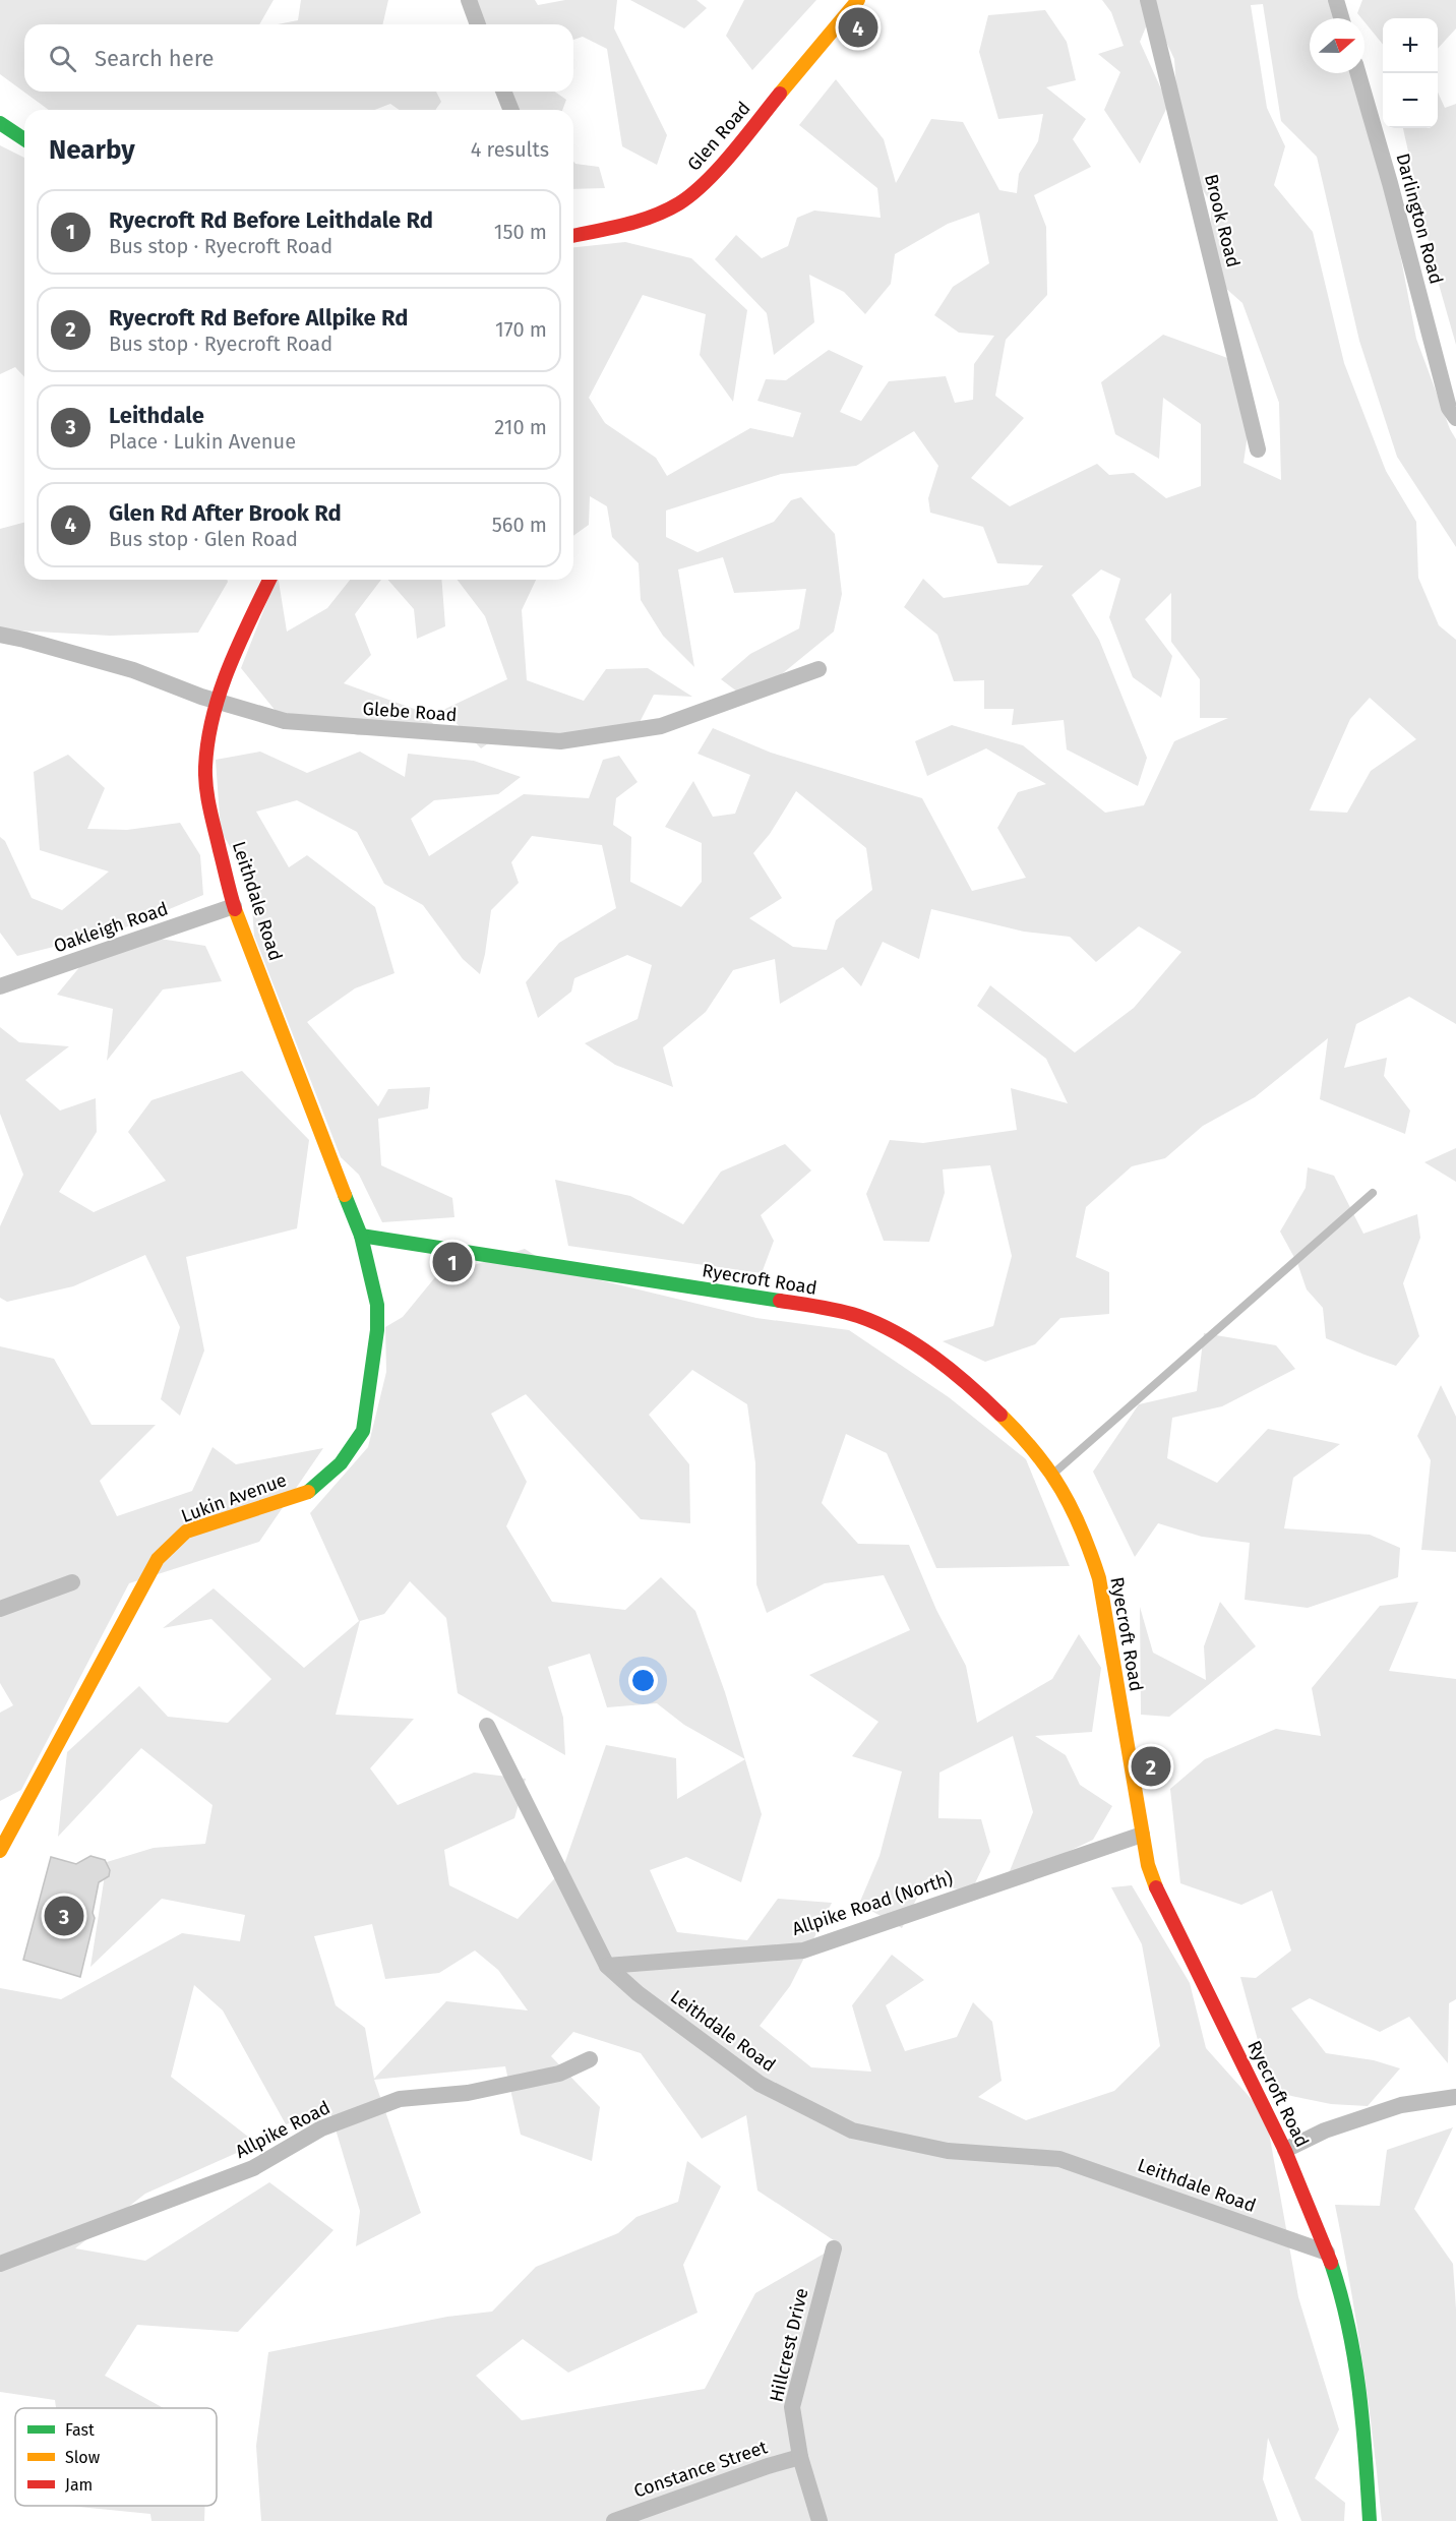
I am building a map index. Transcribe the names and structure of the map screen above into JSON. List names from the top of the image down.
{
  "streets": {
    "street": [
      "Glen Road",
      "Darlington Road",
      "Brook Road",
      "Glebe Road",
      "Leithdale Road",
      "Oakleigh Road",
      "Ryecroft Road",
      "Lukin Avenue",
      "Allpike Road (North)",
      "Allpike Road",
      "Hillcrest Drive",
      "Constance Street"
    ]
  },
  "crossings": [
    ["Glebe Road", "Leithdale Road"],
    ["Leithdale Road", "Oakleigh Road"],
    ["Leithdale Road", "Ryecroft Road"],
    ["Leithdale Road", "Lukin Avenue"],
    ["Leithdale Road", "Allpike Road (North)"],
    ["Ryecroft Road", "Lukin Avenue"],
    ["Ryecroft Road", "Allpike Road (North)"],
    ["Hillcrest Drive", "Constance Street"]
  ],
  "legend": ["Fast", "Slow", "Jam"],
  "north": "right",
  "page": {
    "pins": [
      "4",
      "1",
      "2",
      "3"
    ],
    "map_buttons": ["+", "−"],
    "search": "Search here",
    "heading": ["Nearby", "4 results"],
    "list": [
      {
        "mark": "1",
        "name": "Ryecroft Rd Before Leithdale Rd",
        "note": "Bus stop · Ryecroft Road",
        "value": "150 m"
      },
      {
        "mark": "2",
        "name": "Ryecroft Rd Before Allpike Rd",
        "note": "Bus stop · Ryecroft Road",
        "value": "170 m"
      },
      {
        "mark": "3",
        "name": "Leithdale",
        "note": "Place · Lukin Avenue",
        "value": "210 m"
      },
      {
        "mark": "4",
        "name": "Glen Rd After Brook Rd",
        "note": "Bus stop · Glen Road",
        "value": "560 m"
      }
    ]
  }
}
